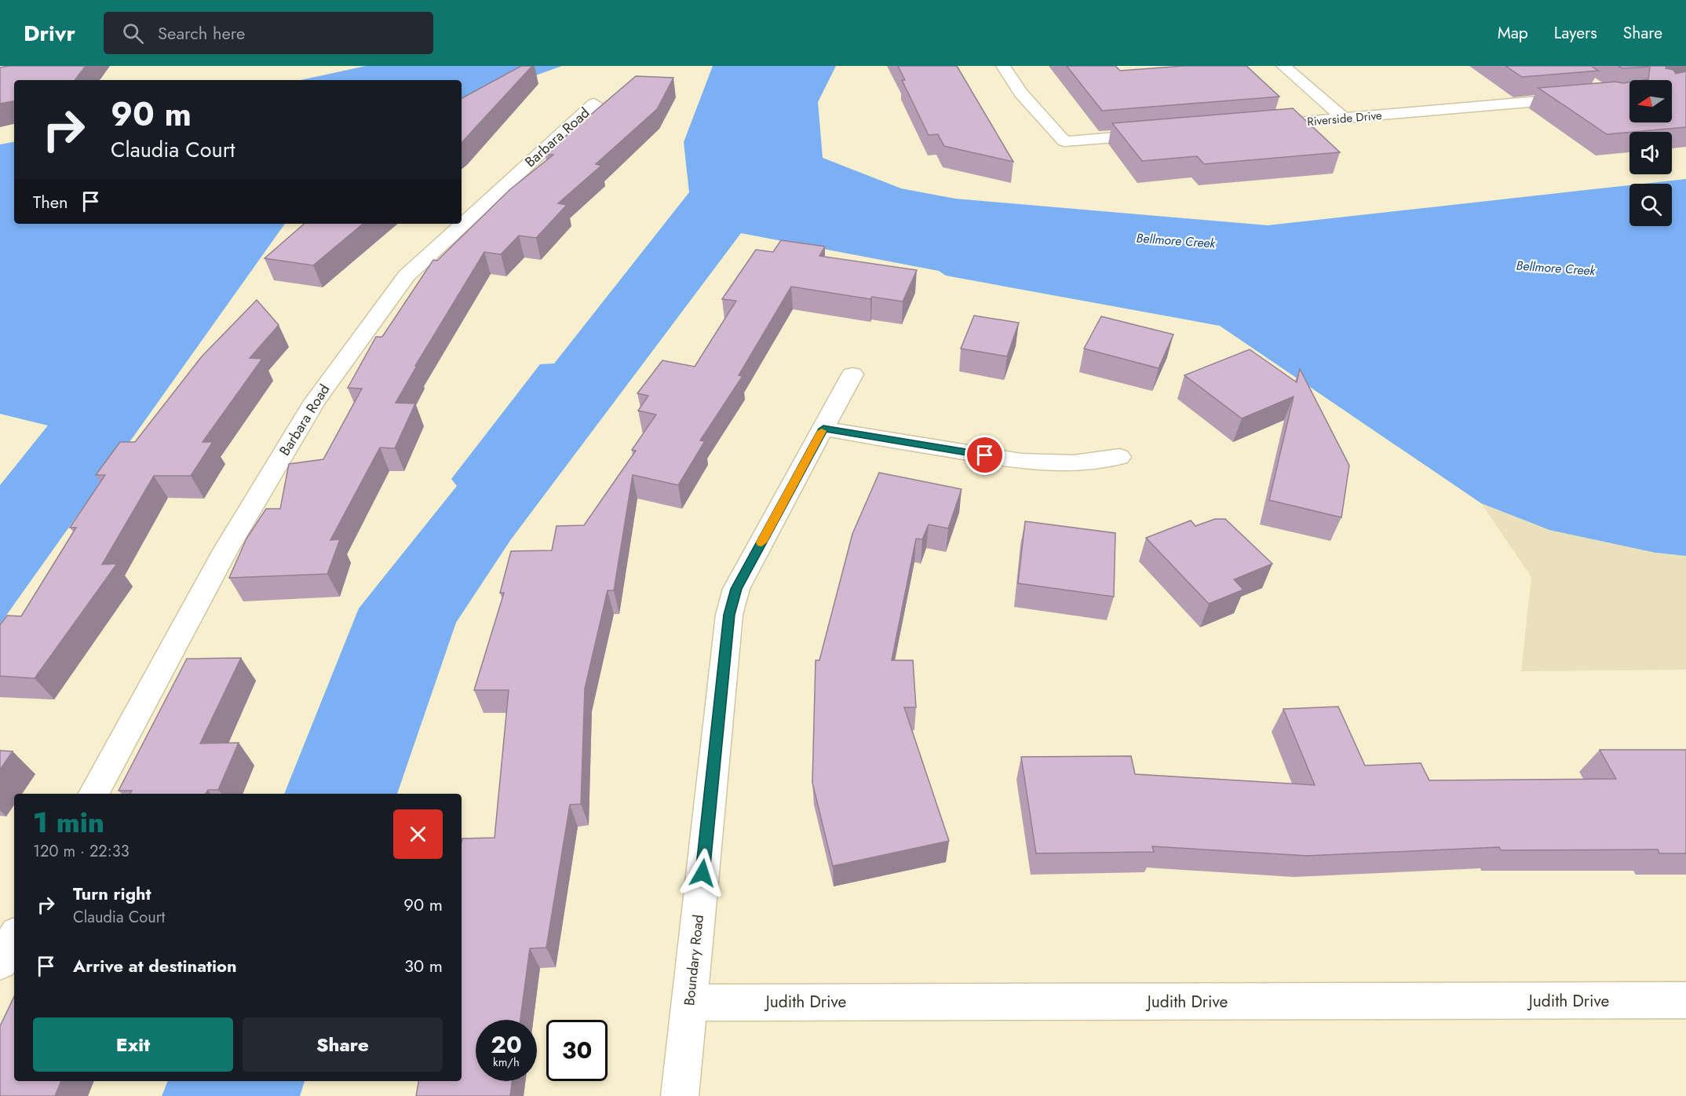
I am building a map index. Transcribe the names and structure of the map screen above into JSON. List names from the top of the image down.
{
  "streets": {
    "street": [
      "Riverside Drive",
      "Barbara Road",
      "Boundary Road",
      "Judith Drive"
    ]
  },
  "crossings": [
    ["Boundary Road", "Judith Drive"]
  ],
  "water": ["Bellmore Creek"],
  "north": "left",
  "page": {
    "header": "Drivr",
    "search": "Search here",
    "nav": ["Map", "Layers", "Share"],
    "turn": ["90 m", "Claudia Court"],
    "then": "Then",
    "heading": ["1 min", "120 m · 22:33"],
    "list": [
      {
        "name": "Turn right",
        "note": "Claudia Court",
        "value": "90 m"
      },
      {
        "name": "Arrive at destination",
        "value": "30 m"
      }
    ],
    "buttons": ["Exit", "Share"],
    "speed": "20 km/h",
    "limit": "30"
  }
}
